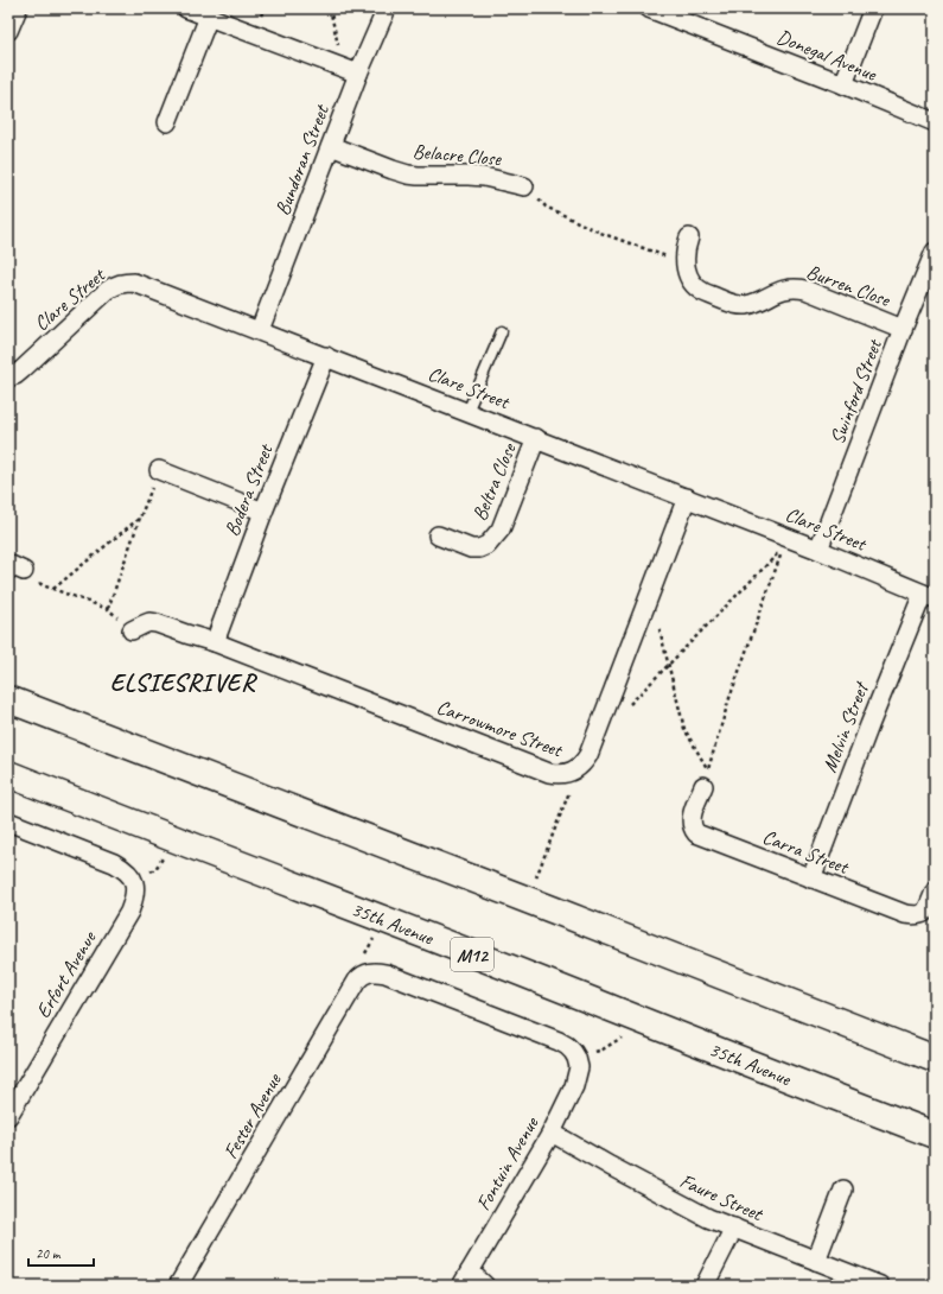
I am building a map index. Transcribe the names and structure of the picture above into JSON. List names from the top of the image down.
{
  "streets": {
    "main road": ["35th Avenue", "M12"],
    "street": [
      "Donegal Avenue",
      "Belacre Close",
      "Bundoran Street",
      "Burren Close",
      "Clare Street",
      "Swinford Street",
      "Beltra Close",
      "Bodera Street",
      "Carrowmore Street",
      "Melvin Street",
      "Carra Street",
      "Erfort Avenue",
      "Fester Avenue",
      "Fontuin Avenue",
      "Faure Street"
    ]
  },
  "crossings": [
    ["Belacre Close", "Bundoran Street"],
    ["Bundoran Street", "Clare Street"],
    ["Burren Close", "Swinford Street"],
    ["Clare Street", "Swinford Street"],
    ["Clare Street", "Beltra Close"],
    ["Clare Street", "Bodera Street"],
    ["Clare Street", "Carrowmore Street"],
    ["Clare Street", "Melvin Street"],
    ["Bodera Street", "Carrowmore Street"],
    ["Melvin Street", "Carra Street"],
    ["Fester Avenue", "Fontuin Avenue"],
    ["Fontuin Avenue", "Faure Street"]
  ],
  "districts": ["ELSIESRIVER"],
  "scale_bar": "20 m"
}
